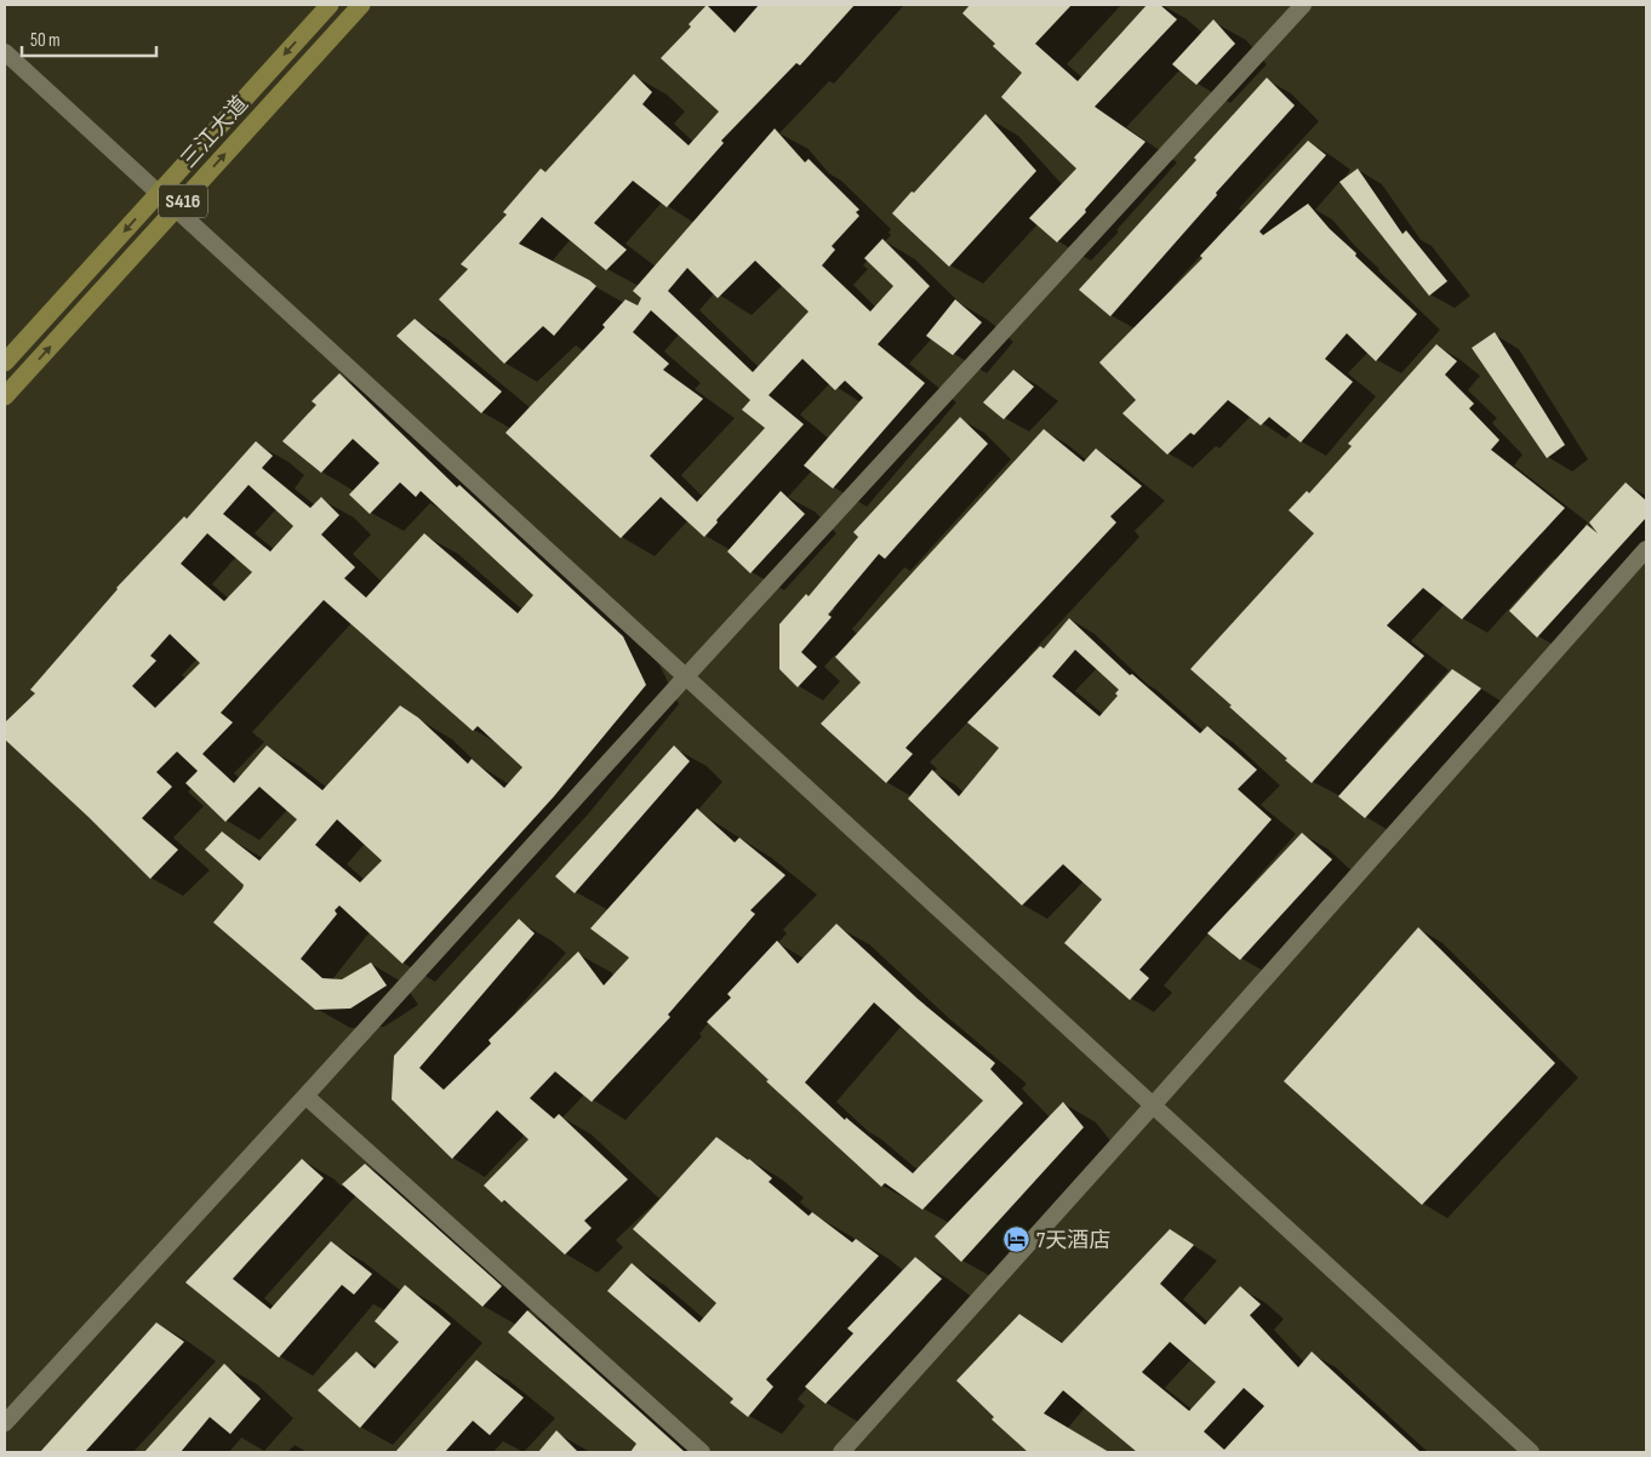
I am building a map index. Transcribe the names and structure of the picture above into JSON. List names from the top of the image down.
{
  "streets": {
    "main road": ["三江大道", "S416"]
  },
  "places": {
    "hotel": ["7天酒店"]
  },
  "scale_bar": "50 m"
}
